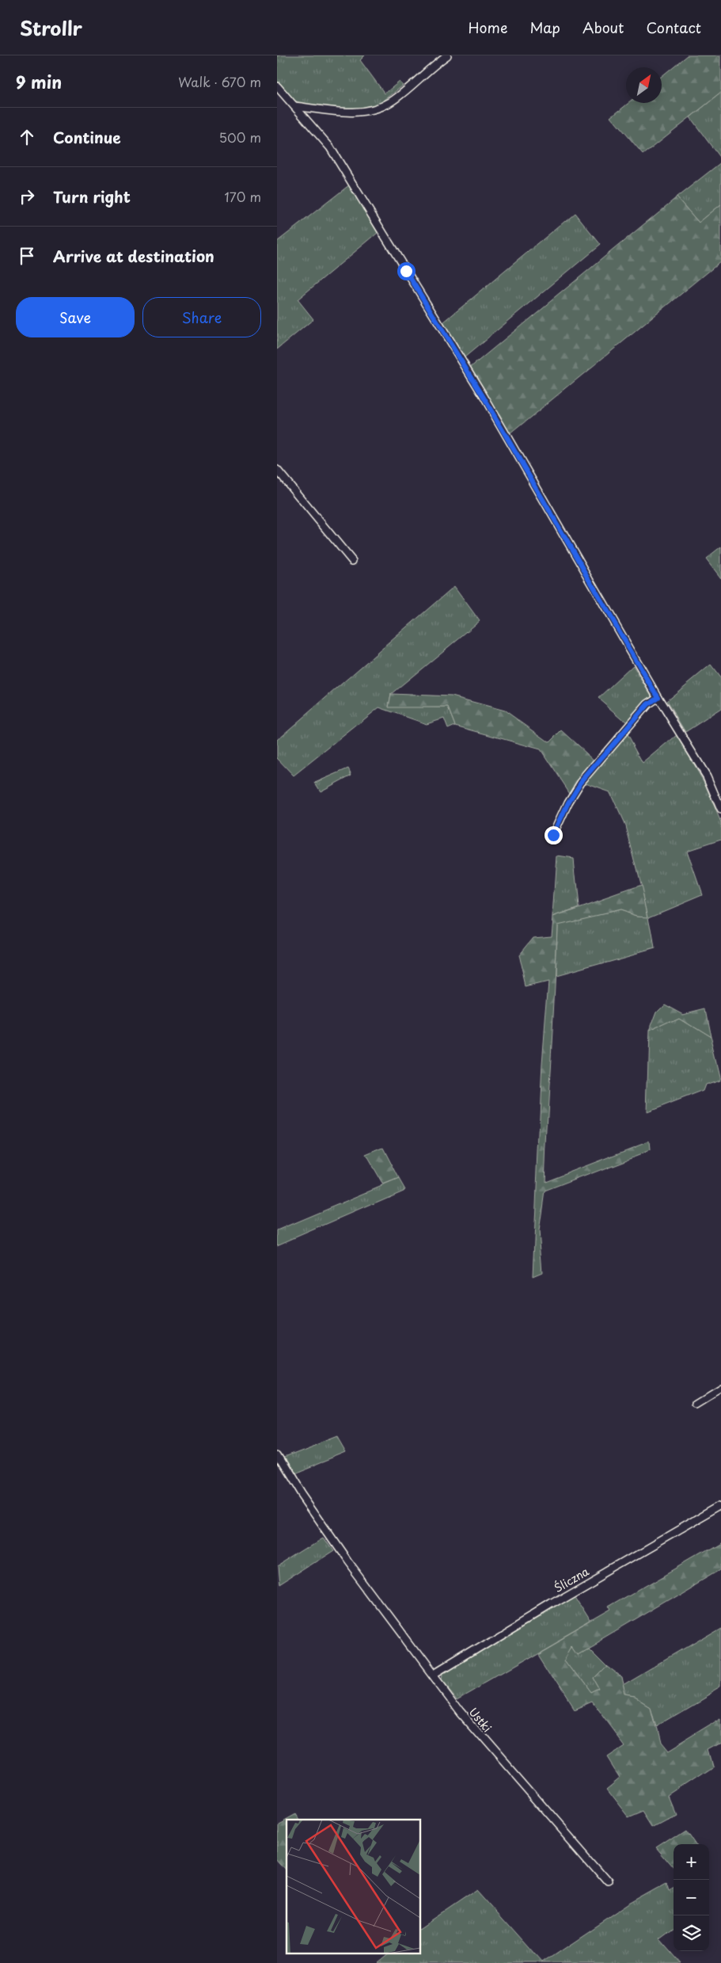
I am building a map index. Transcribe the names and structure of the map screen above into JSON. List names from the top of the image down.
{
  "streets": {
    "street": ["Śliczna", "Ustki"]
  },
  "crossings": [
    ["Śliczna", "Ustki"]
  ],
  "north": "top right",
  "page": {
    "header": "Strollr",
    "nav": [
      "Home",
      "Map",
      "About",
      "Contact"
    ],
    "heading": ["9 min", "Walk · 670 m"],
    "list": [
      ["Continue", "500 m"],
      ["Turn right", "170 m"],
      "Arrive at destination"
    ],
    "buttons": ["Save", "Share"],
    "map_buttons": ["+", "−"]
  }
}
